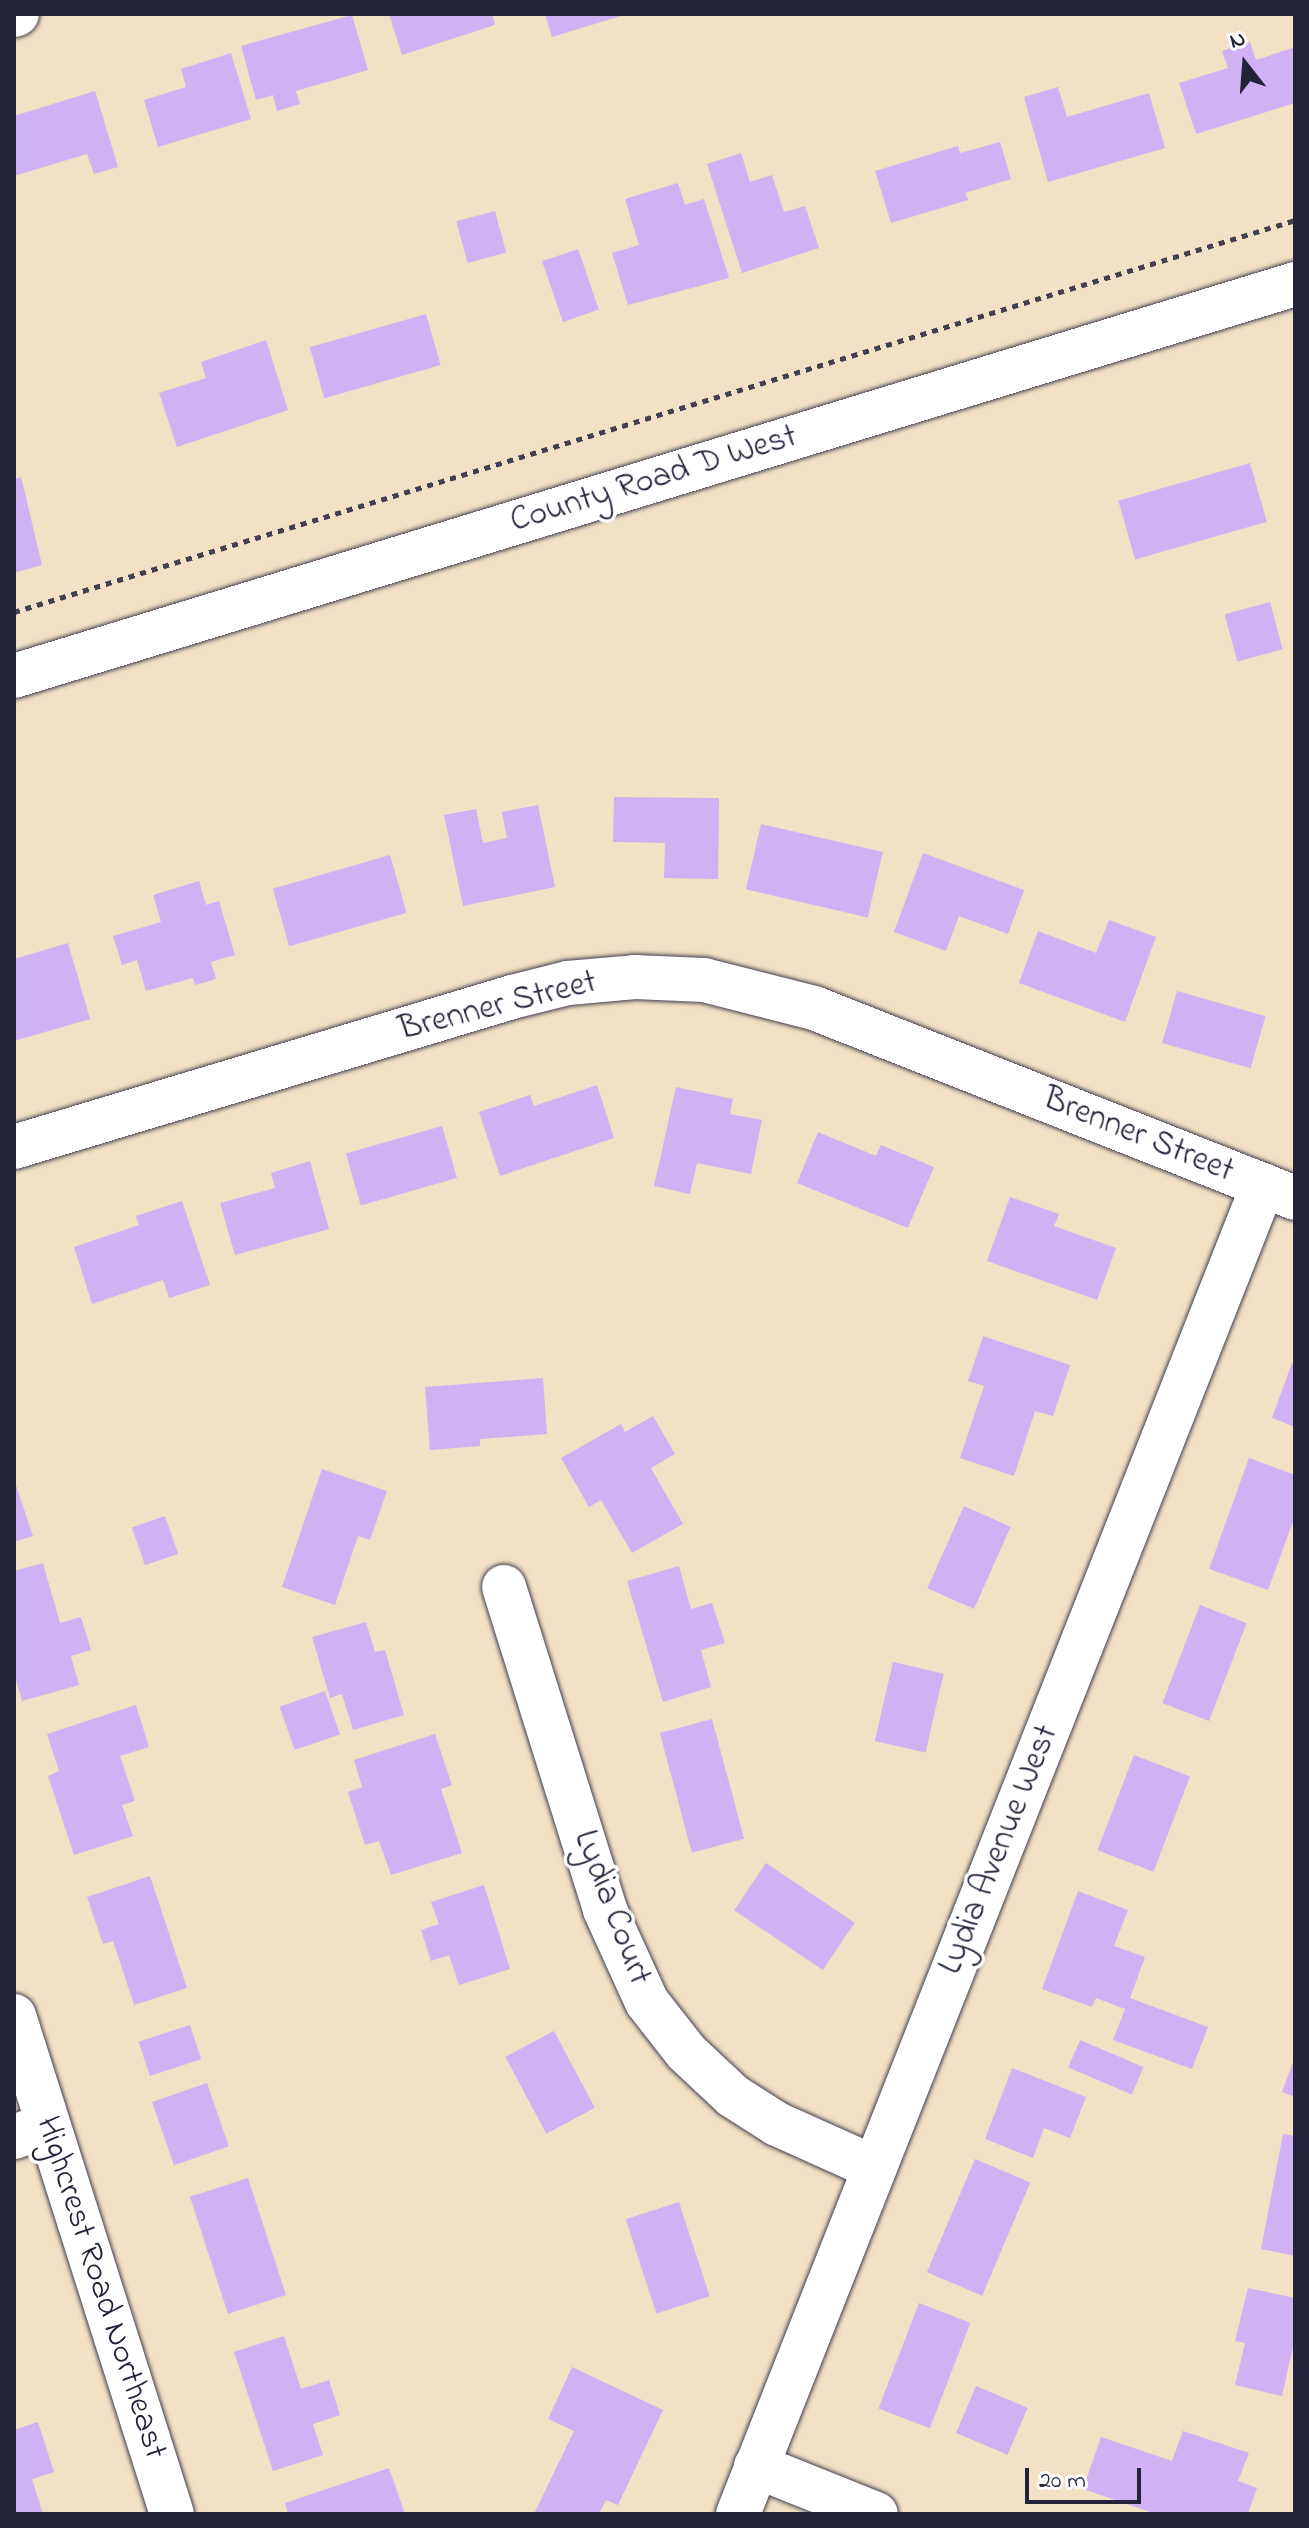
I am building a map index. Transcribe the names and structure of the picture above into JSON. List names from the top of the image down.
{
  "streets": {
    "street": [
      "County Road D West",
      "Brenner Street",
      "Lydia Avenue West",
      "Lydia Court",
      "Highcrest Road Northeast"
    ]
  },
  "crossings": [
    ["Brenner Street", "Lydia Avenue West"],
    ["Lydia Avenue West", "Lydia Court"]
  ],
  "scale_bar": "20 m",
  "north": "top"
}
